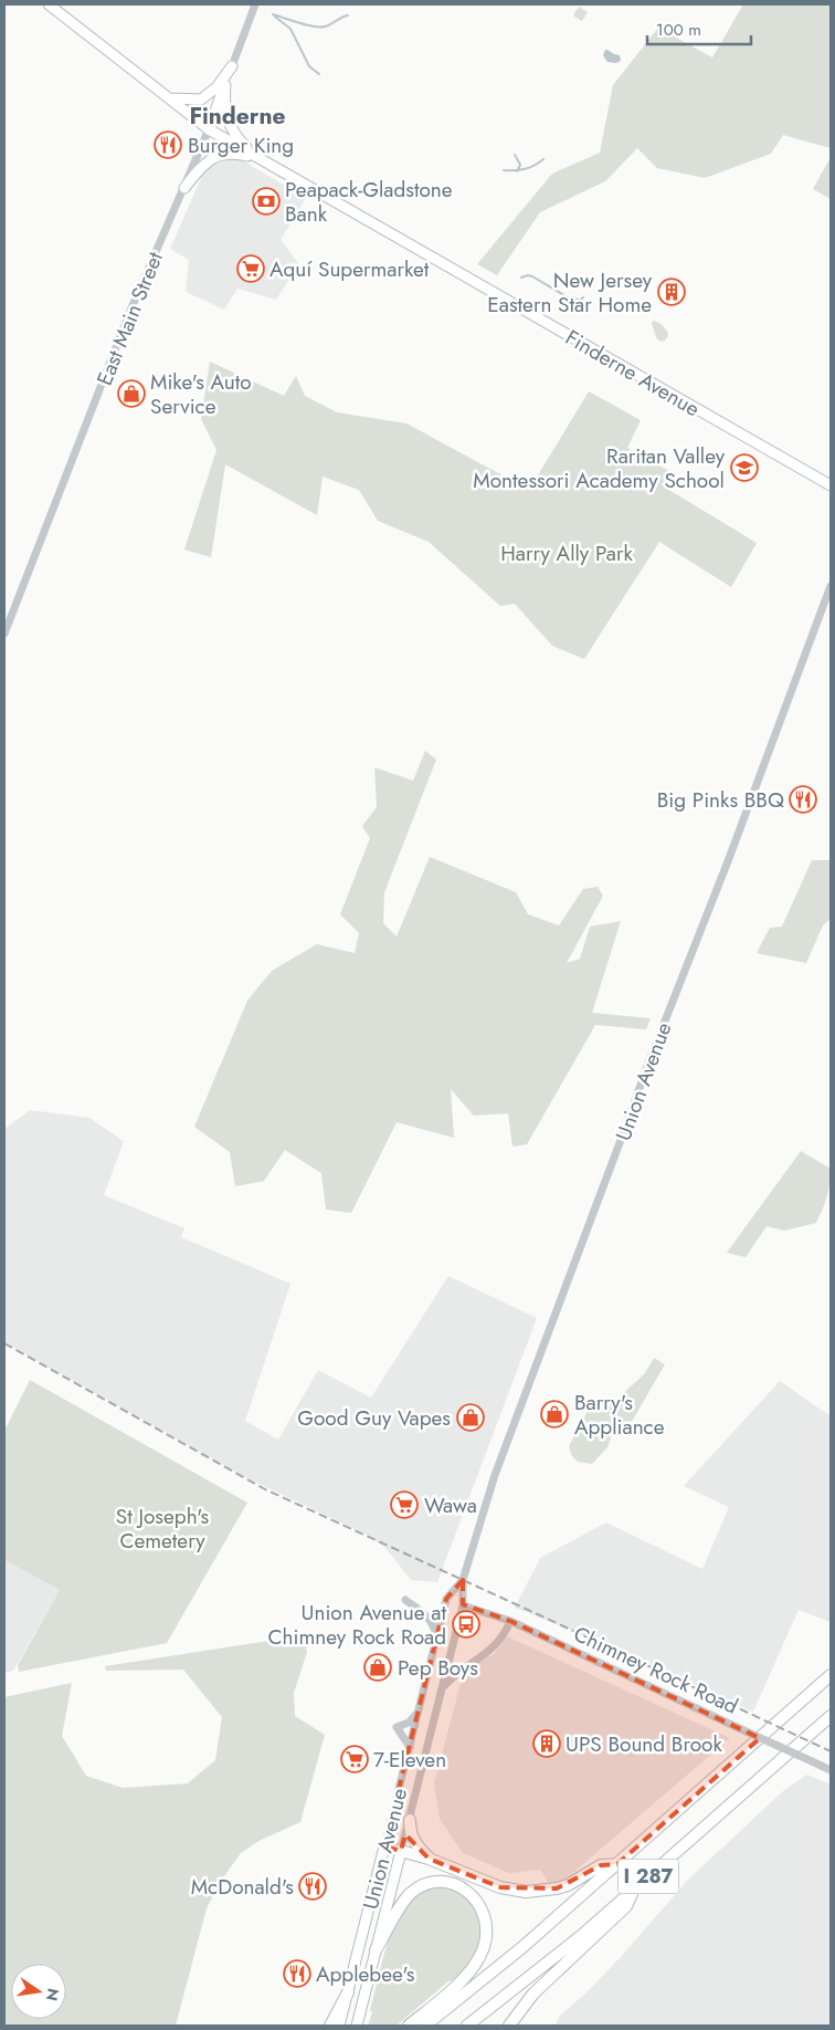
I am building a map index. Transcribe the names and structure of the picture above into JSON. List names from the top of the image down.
{
  "streets": {
    "highway": ["I 287"],
    "main road": ["East Main Street", "Finderne Avenue", "Union Avenue"],
    "street": ["Chimney Rock Road"]
  },
  "crossings": [
    ["East Main Street", "Finderne Avenue"],
    ["Union Avenue", "Chimney Rock Road"]
  ],
  "districts": ["Finderne"],
  "parks": ["Harry Ally Park", "St Joseph's Cemetery"],
  "places": {
    "restaurant": [
      "Burger King",
      "Big Pinks BBQ",
      "McDonald's",
      "Applebee's"
    ],
    "bank": ["Peapack-Gladstone Bank"],
    "supermarket": ["Aquí Supermarket", "Wawa", "7-Eleven"],
    "building": ["New Jersey Eastern Star Home", "UPS Bound Brook"],
    "shop": [
      "Mike's Auto Service",
      "Barry's Appliance",
      "Good Guy Vapes",
      "Pep Boys"
    ],
    "school or university": ["Raritan Valley Montessori Academy School"],
    "bus stop": ["Union Avenue at Chimney Rock Road"]
  },
  "scale_bar": "100 m",
  "north": "right"
}
